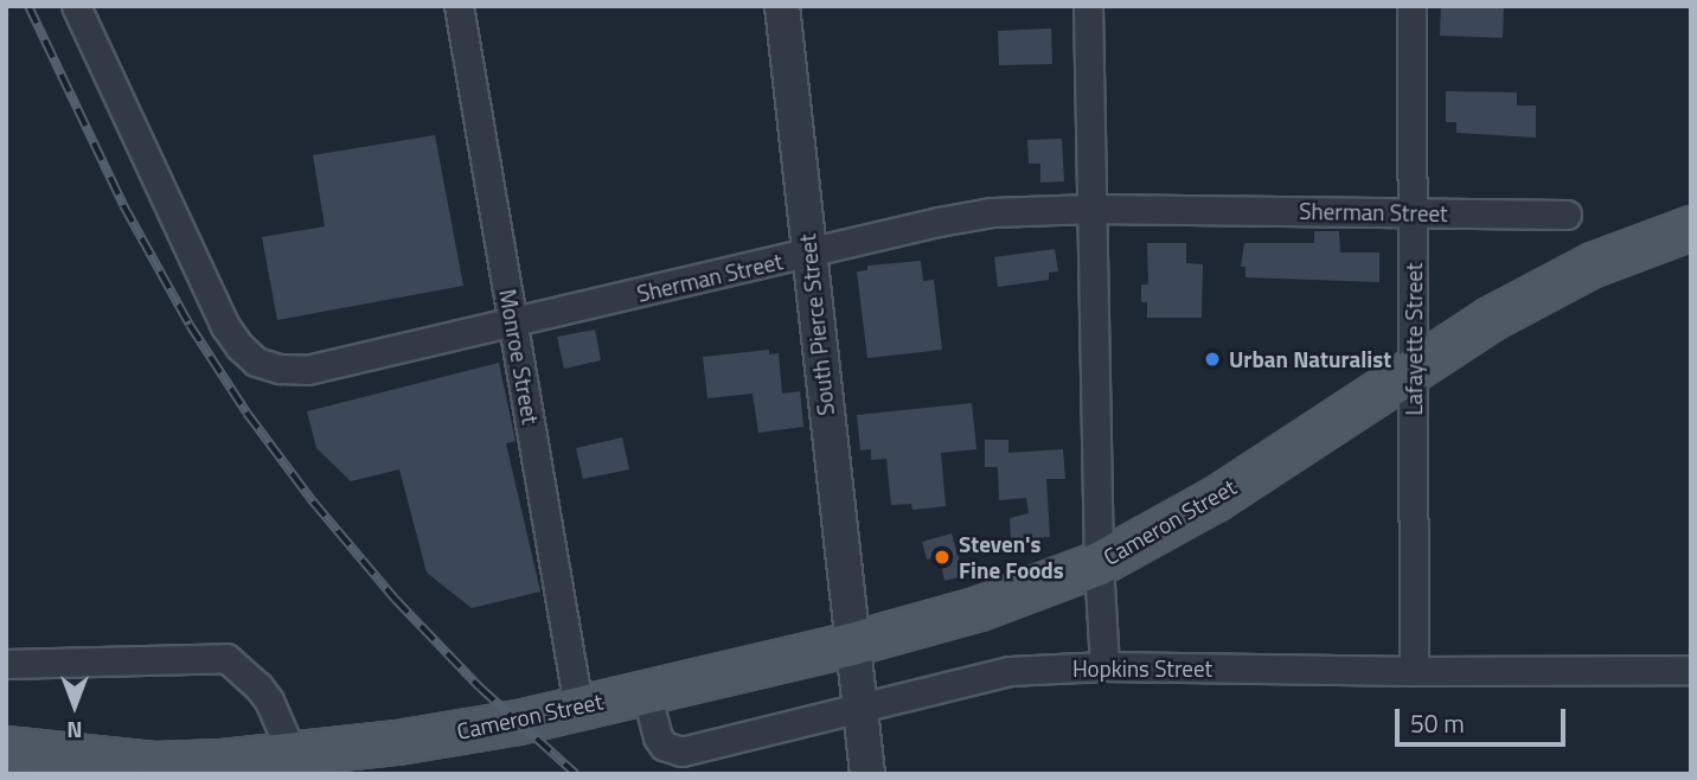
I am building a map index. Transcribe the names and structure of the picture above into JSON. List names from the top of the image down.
{
  "streets": {
    "main road": ["Cameron Street"],
    "street": [
      "Sherman Street",
      "South Pierce Street",
      "Lafayette Street",
      "Monroe Street",
      "Hopkins Street"
    ]
  },
  "crossings": [
    ["Sherman Street", "South Pierce Street"],
    ["Sherman Street", "Lafayette Street"],
    ["Sherman Street", "Monroe Street"],
    ["South Pierce Street", "Cameron Street"],
    ["South Pierce Street", "Hopkins Street"],
    ["Lafayette Street", "Cameron Street"],
    ["Lafayette Street", "Hopkins Street"],
    ["Monroe Street", "Cameron Street"],
    ["Cameron Street", "Hopkins Street"]
  ],
  "places": ["Urban Naturalist", "Steven's Fine Foods"],
  "scale_bar": "50 m",
  "north": "bottom"
}
